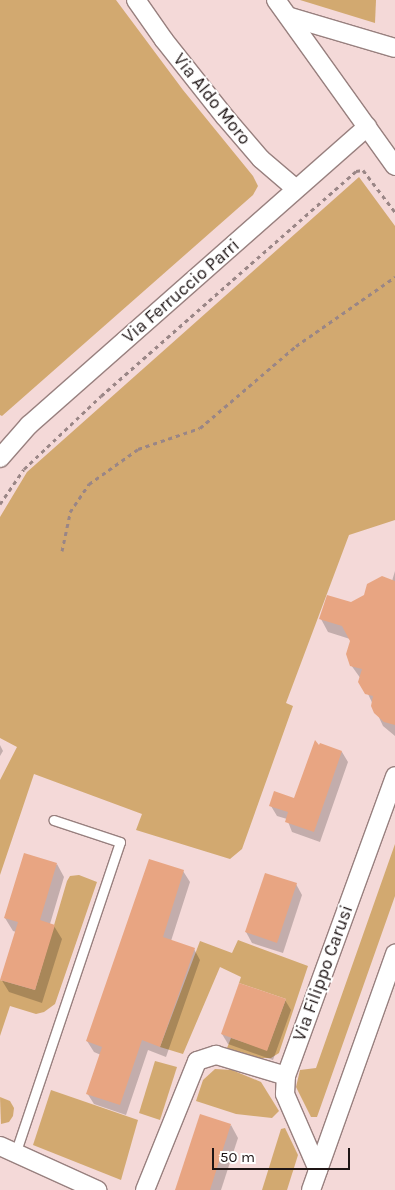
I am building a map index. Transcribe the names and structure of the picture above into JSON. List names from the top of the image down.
{
  "streets": {
    "street": ["Via Aldo Moro", "Via Ferruccio Parri", "Via Filippo Carusi"]
  },
  "crossings": [
    ["Via Aldo Moro", "Via Ferruccio Parri"]
  ],
  "scale_bar": "50 m"
}
